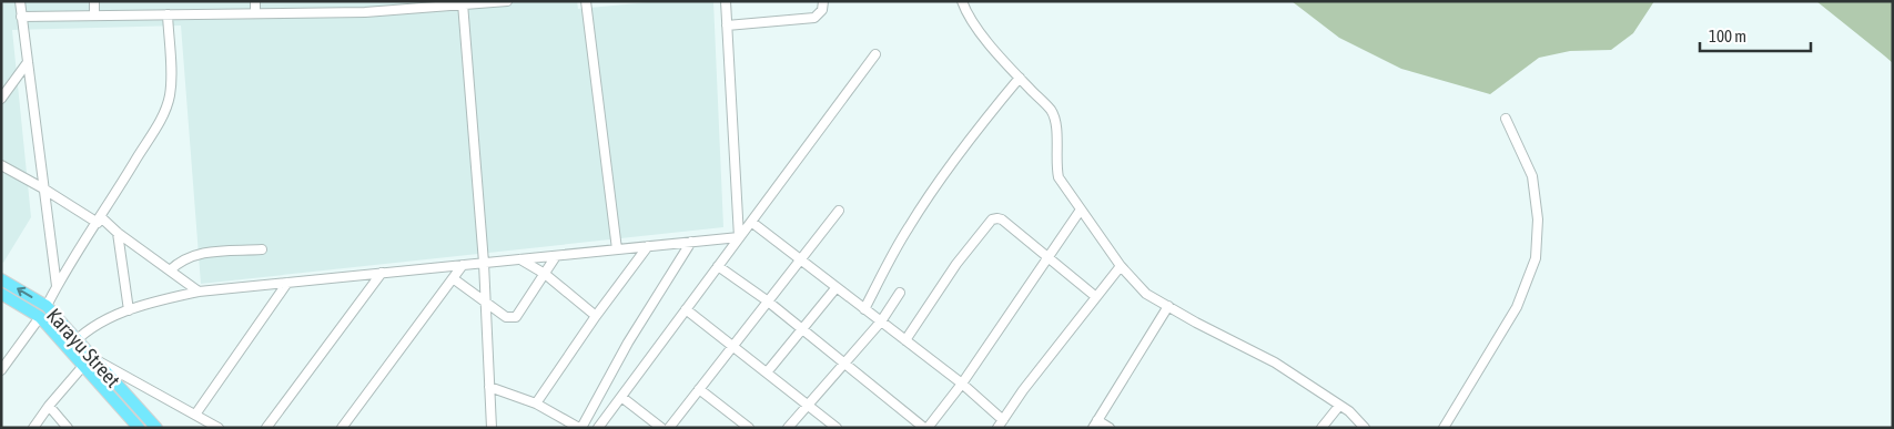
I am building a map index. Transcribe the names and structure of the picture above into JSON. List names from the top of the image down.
{
  "streets": {
    "main road": ["Karayu Street"]
  },
  "scale_bar": "100 m"
}
